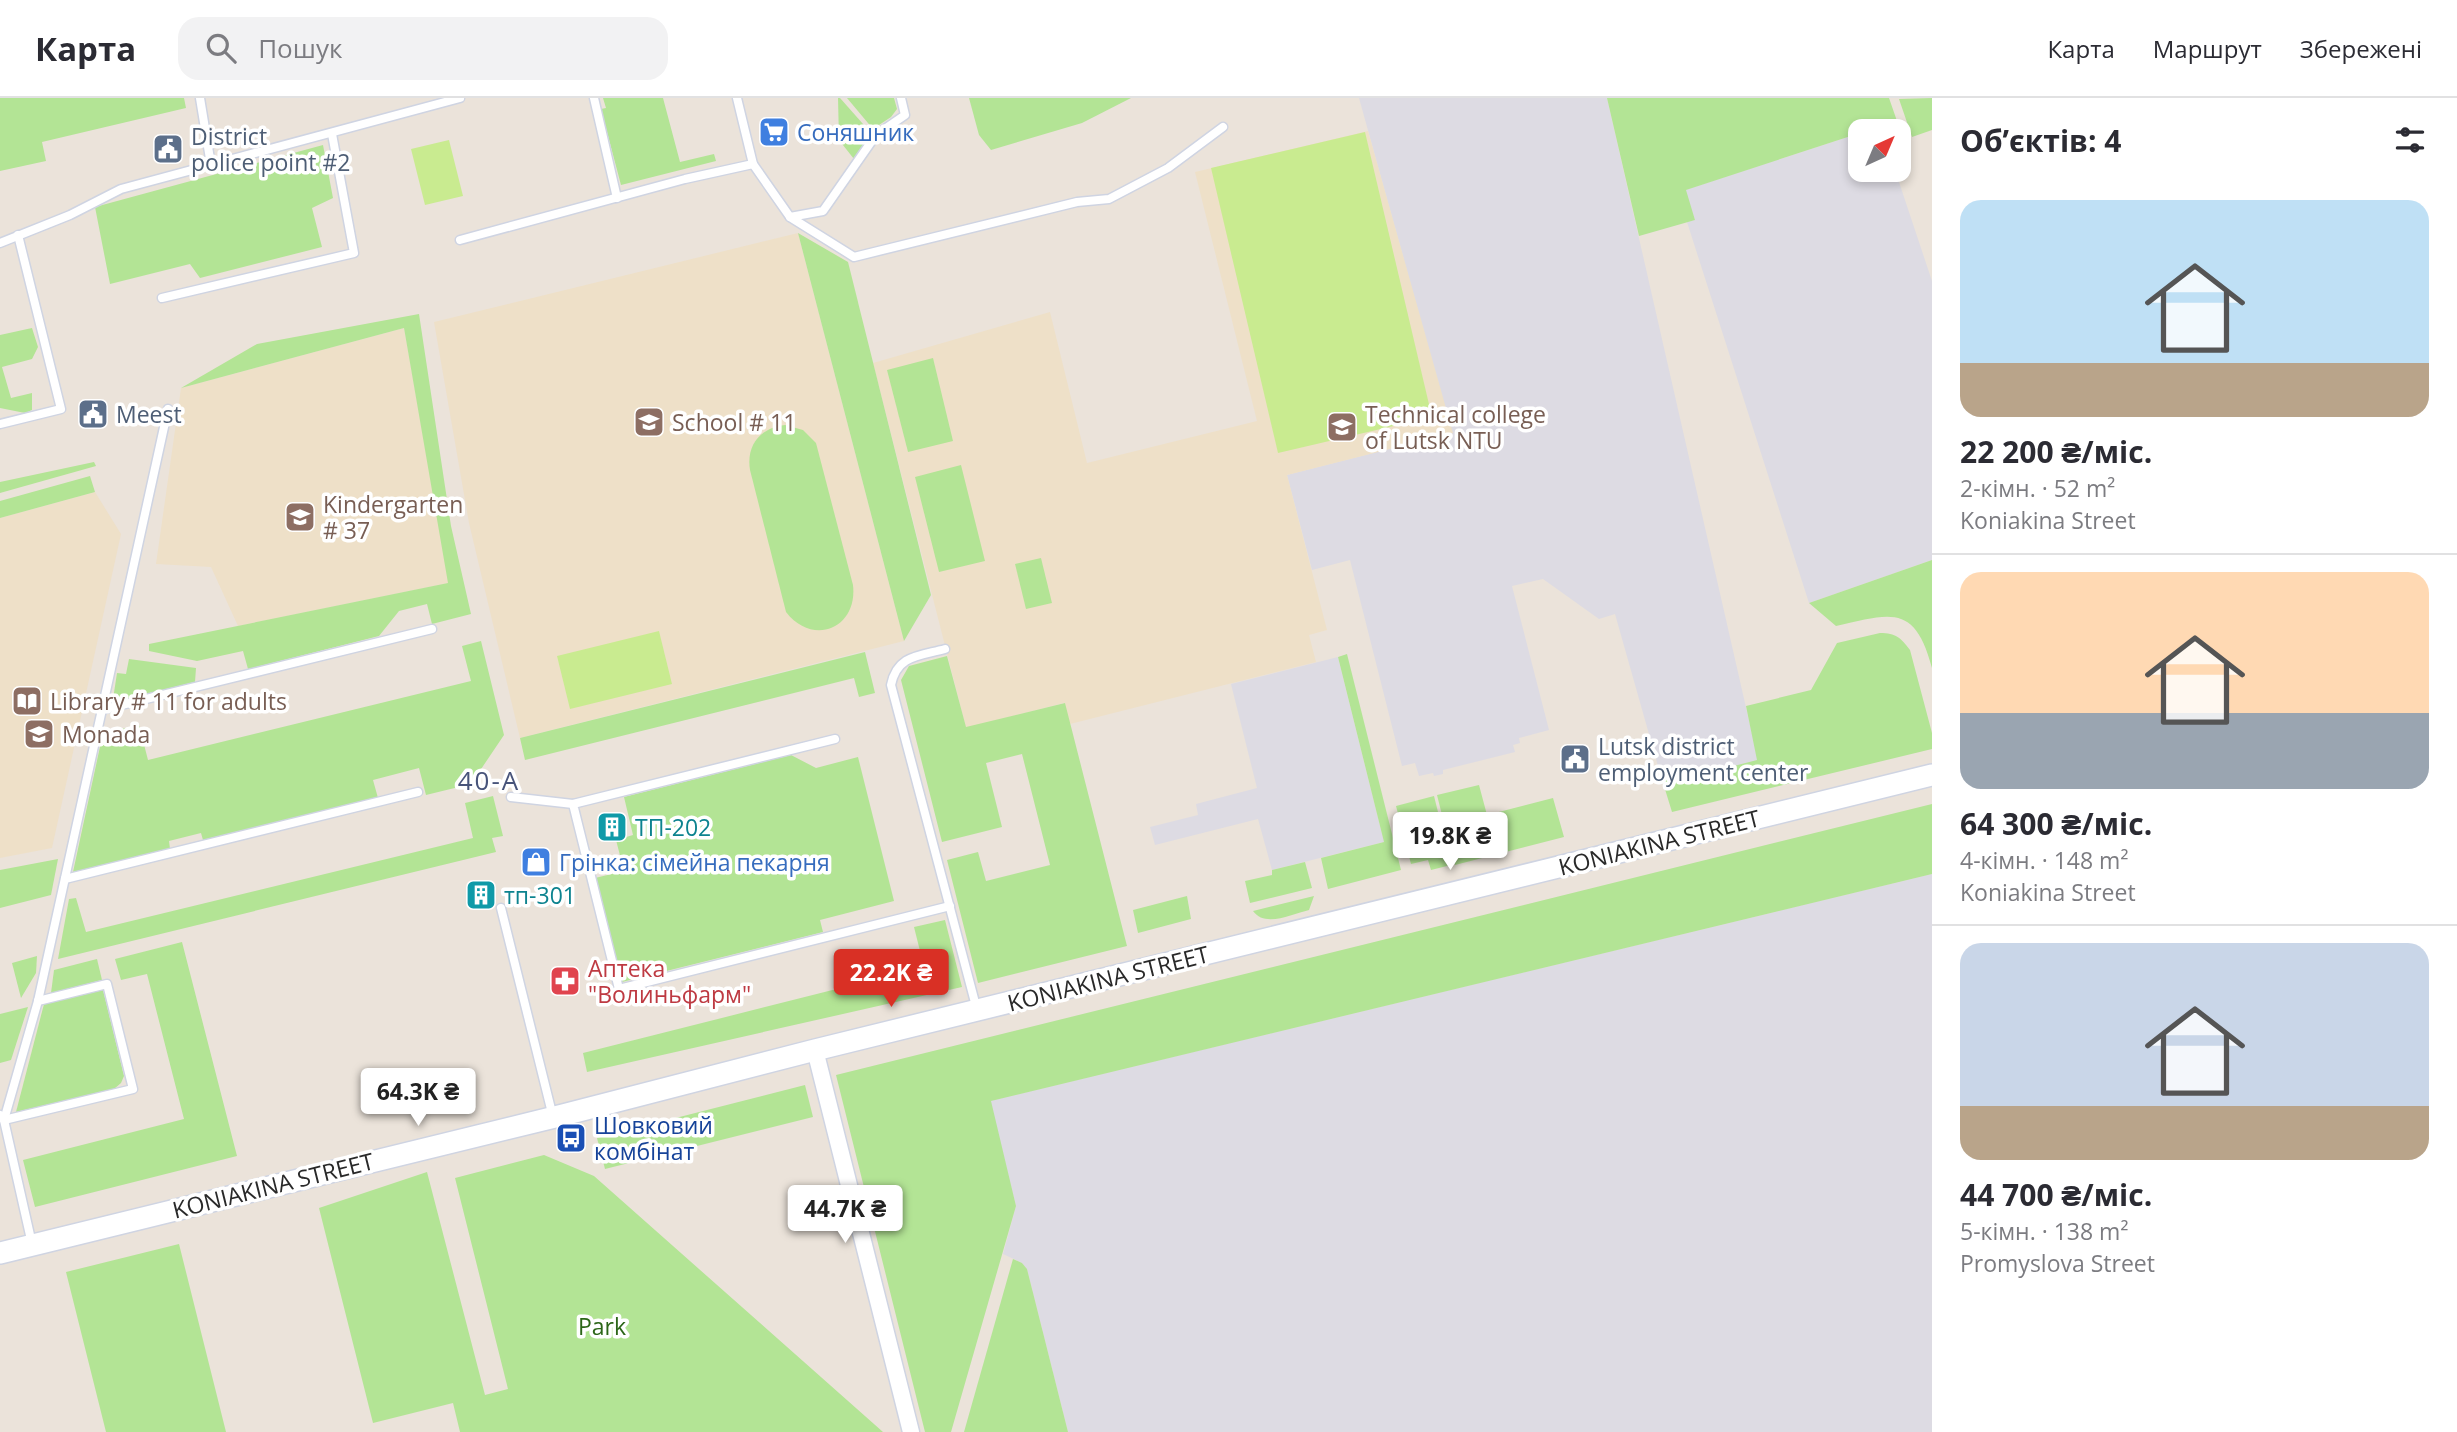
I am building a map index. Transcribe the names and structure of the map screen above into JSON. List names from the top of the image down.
{
  "streets": {
    "street": ["KONIAKINA STREET"]
  },
  "districts": ["40-А"],
  "parks": ["Park"],
  "places": {
    "supermarket": ["Соняшник"],
    "public building": ["District police point #2", "Meest", "Lutsk district employment center"],
    "school or university": [
      "School # 11",
      "Technical college of Lutsk NTU",
      "Kindergarten # 37",
      "Monada"
    ],
    "library": ["Library # 11 for adults"],
    "building": ["ТП-202", "тп-301"],
    "shop": ["Грінка: сімейна пекарня"],
    "pharmacy": ["Аптека \"Волиньфарм\""],
    "bus stop": ["Шовковий комбінат"]
  },
  "north": "top right",
  "page": {
    "header": "Карта",
    "search": "Пошук",
    "nav": ["Карта", "Маршрут", "Збережені"],
    "heading": "Об’єктів: 4",
    "list": [
      {
        "name": "22 200 ₴/міс.",
        "note": "2-кімн. · 52 m² · Koniakina Street"
      },
      {
        "name": "64 300 ₴/міс.",
        "note": "4-кімн. · 148 m² · Koniakina Street"
      },
      {
        "name": "44 700 ₴/міс.",
        "note": "5-кімн. · 138 m² · Promyslova Street"
      }
    ],
    "price": [
      "19.8K ₴",
      "22.2K ₴",
      "64.3K ₴",
      "44.7K ₴"
    ]
  }
}
